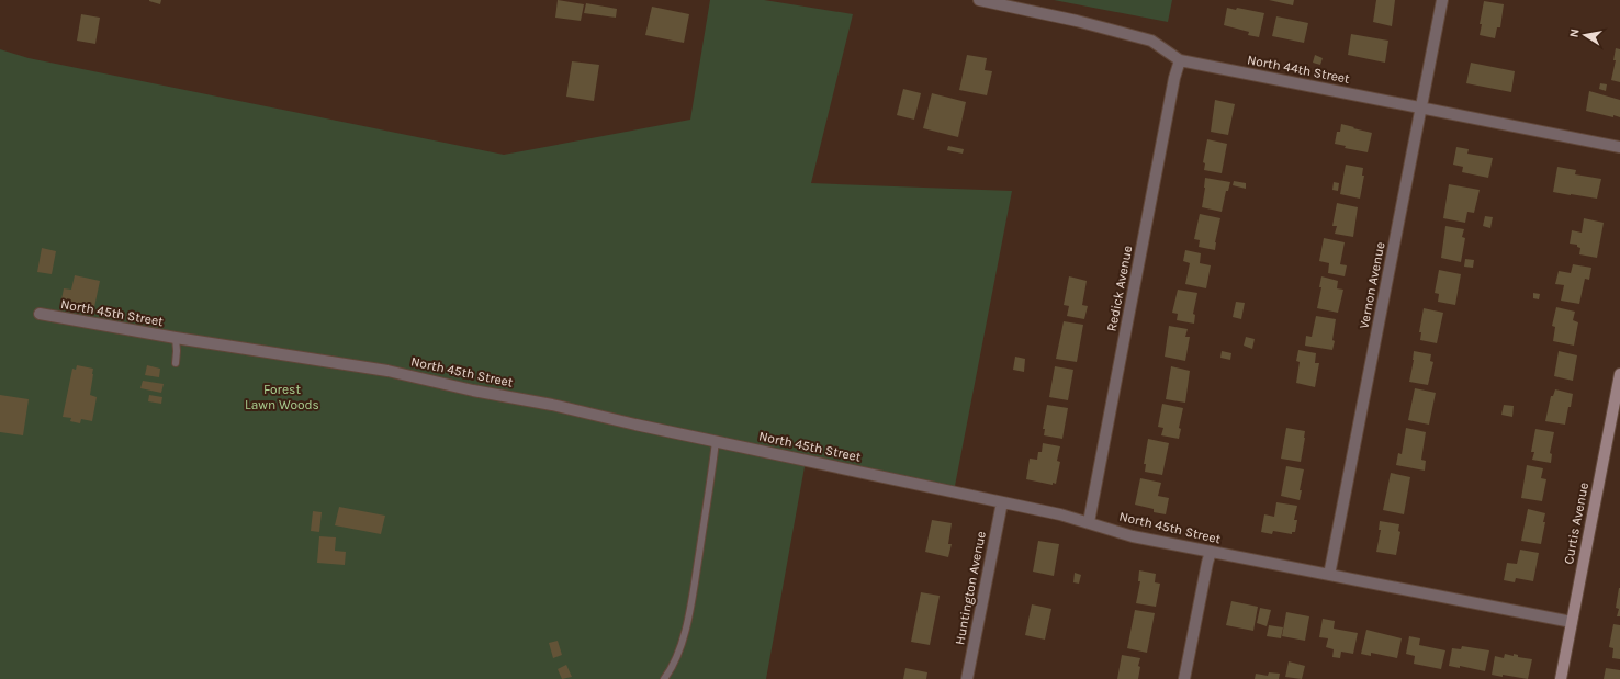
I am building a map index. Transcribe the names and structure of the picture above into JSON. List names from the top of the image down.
{
  "streets": {
    "street": [
      "North 44th Street",
      "Vernon Avenue",
      "Redick Avenue",
      "North 45th Street",
      "Curtis Avenue",
      "Huntington Avenue"
    ]
  },
  "crossings": [
    ["North 44th Street", "Vernon Avenue"],
    ["North 44th Street", "Redick Avenue"],
    ["Vernon Avenue", "North 45th Street"],
    ["Redick Avenue", "North 45th Street"],
    ["North 45th Street", "Curtis Avenue"],
    ["North 45th Street", "Huntington Avenue"]
  ],
  "parks": ["Forest Lawn Woods"],
  "north": "left"
}
